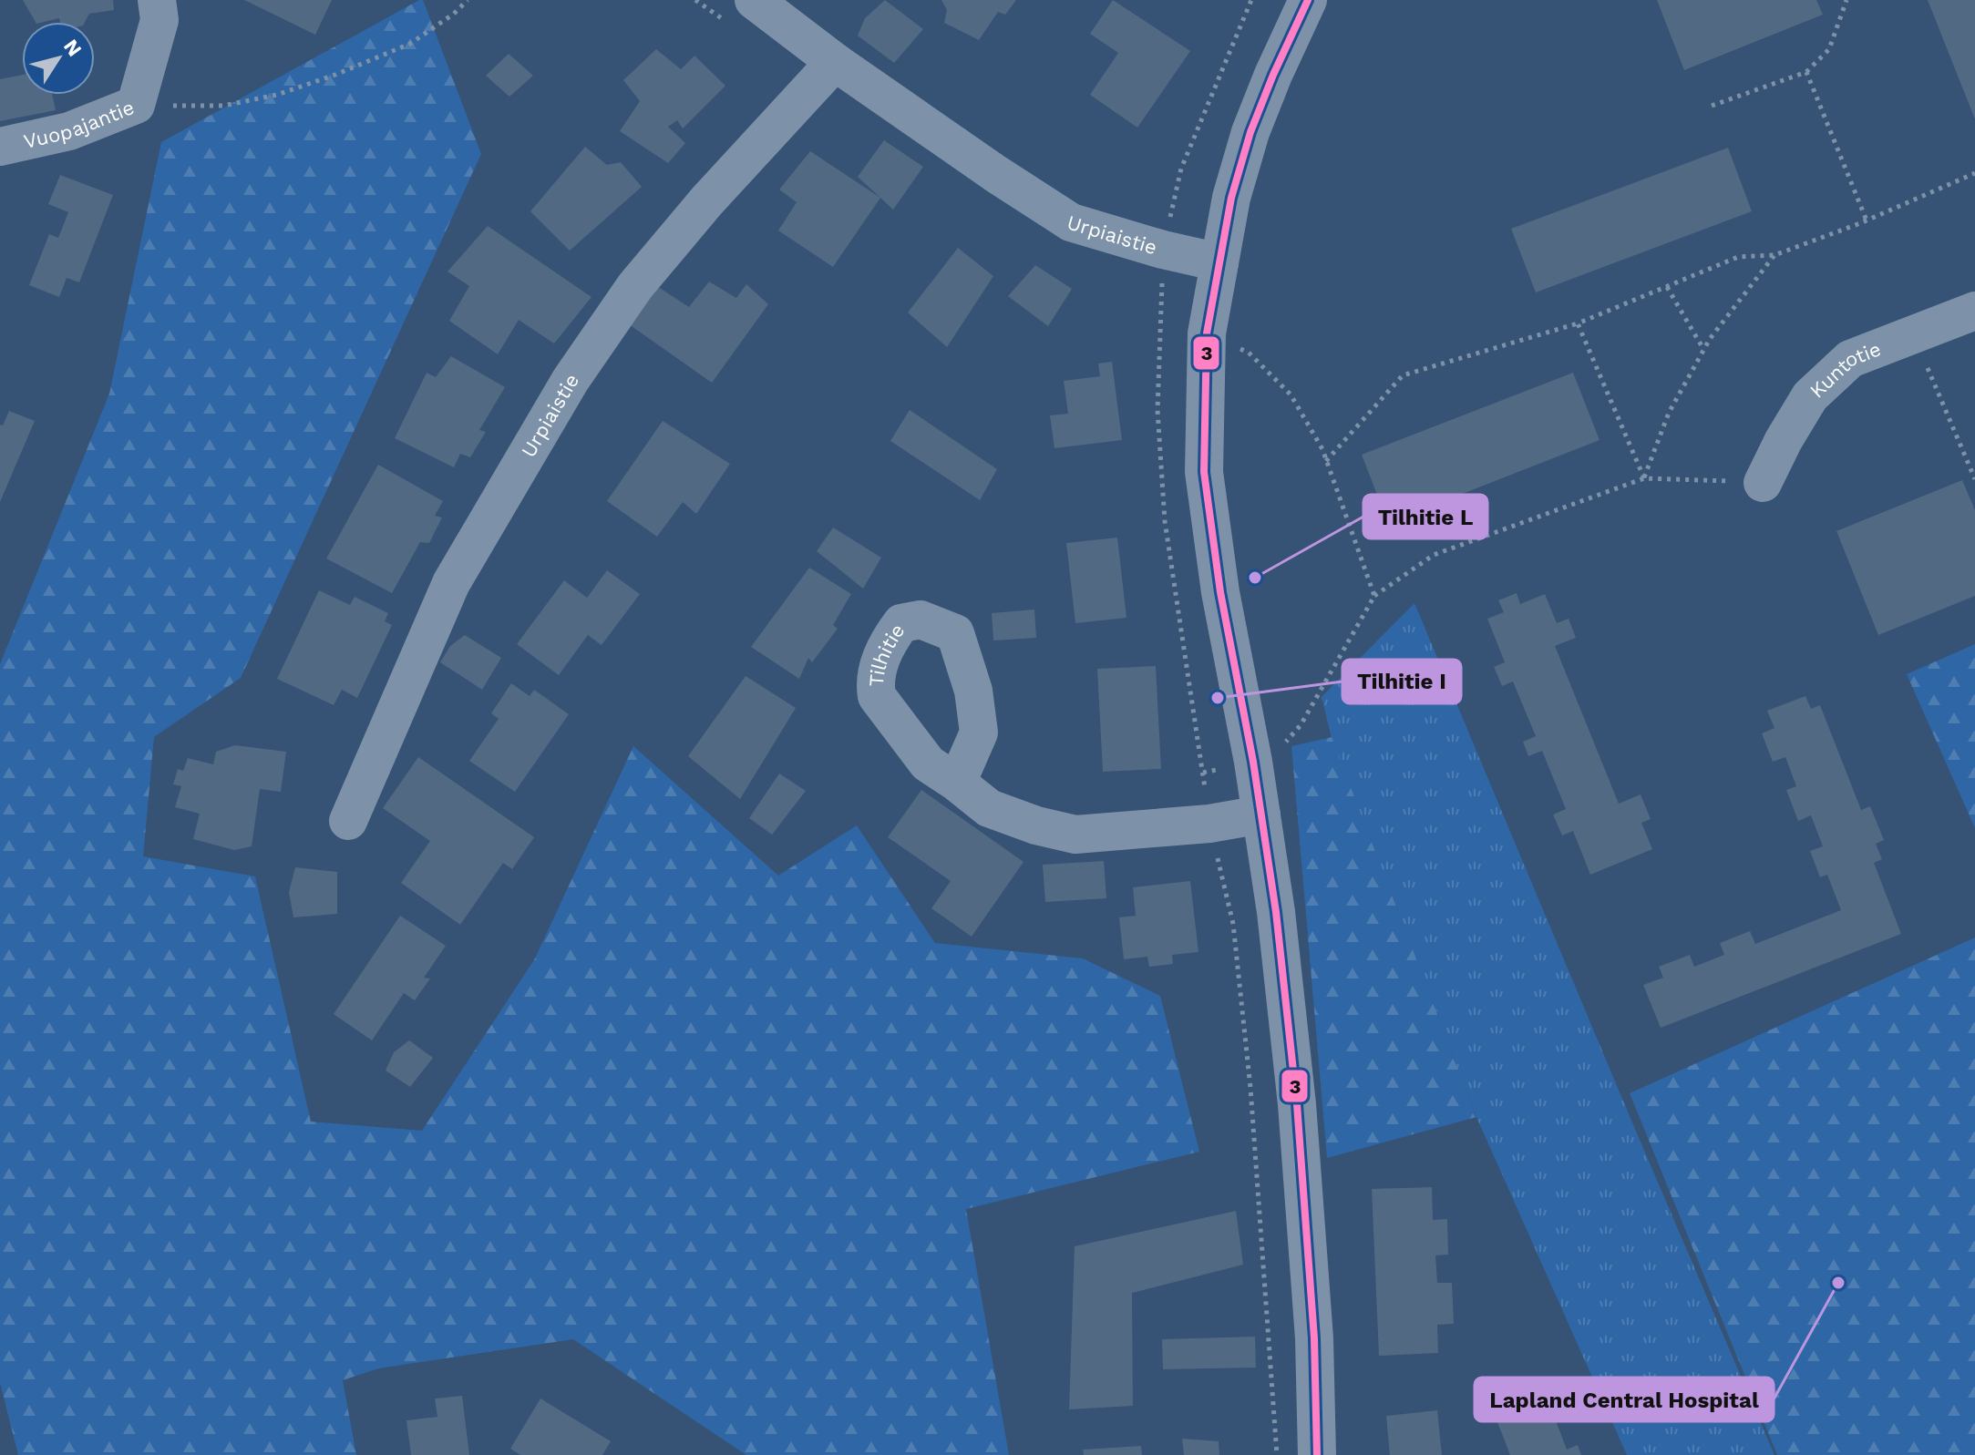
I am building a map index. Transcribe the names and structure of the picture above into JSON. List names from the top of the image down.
{
  "streets": {
    "street": ["Vuopajantie", "Urpiaistie", "Kuntotie"]
  },
  "places": ["Tilhitie L", "Tilhitie I", "Lapland Central Hospital"],
  "lines": ["transit line 3"],
  "north": "top right"
}
